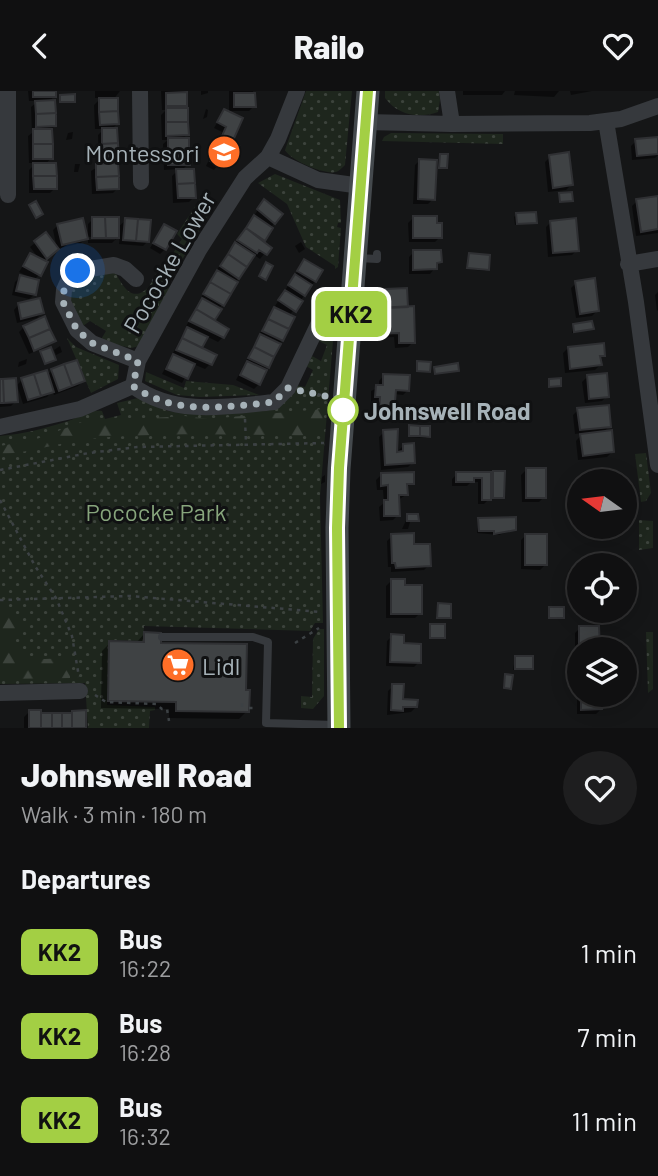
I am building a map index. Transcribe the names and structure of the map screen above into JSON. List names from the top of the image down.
{
  "streets": {
    "street": ["Pococke Lower"]
  },
  "parks": ["Pococke Park"],
  "places": {
    "school or university": ["Montessori"],
    "other": ["Johnswell Road"],
    "supermarket": ["Lidl"]
  },
  "lines": ["bus line KK2"],
  "north": "left",
  "page": {
    "header": "Railo",
    "on_map": "KK2",
    "heading": [
      ["Johnswell Road", "Walk · 3 min · 180 m"],
      "Departures"
    ],
    "list": [
      {
        "mark": "KK2",
        "name": "Bus",
        "note": "16:22",
        "value": "1 min"
      },
      {
        "mark": "KK2",
        "name": "Bus",
        "note": "16:28",
        "value": "7 min"
      },
      {
        "mark": "KK2",
        "name": "Bus",
        "note": "16:32",
        "value": "11 min"
      }
    ]
  }
}
